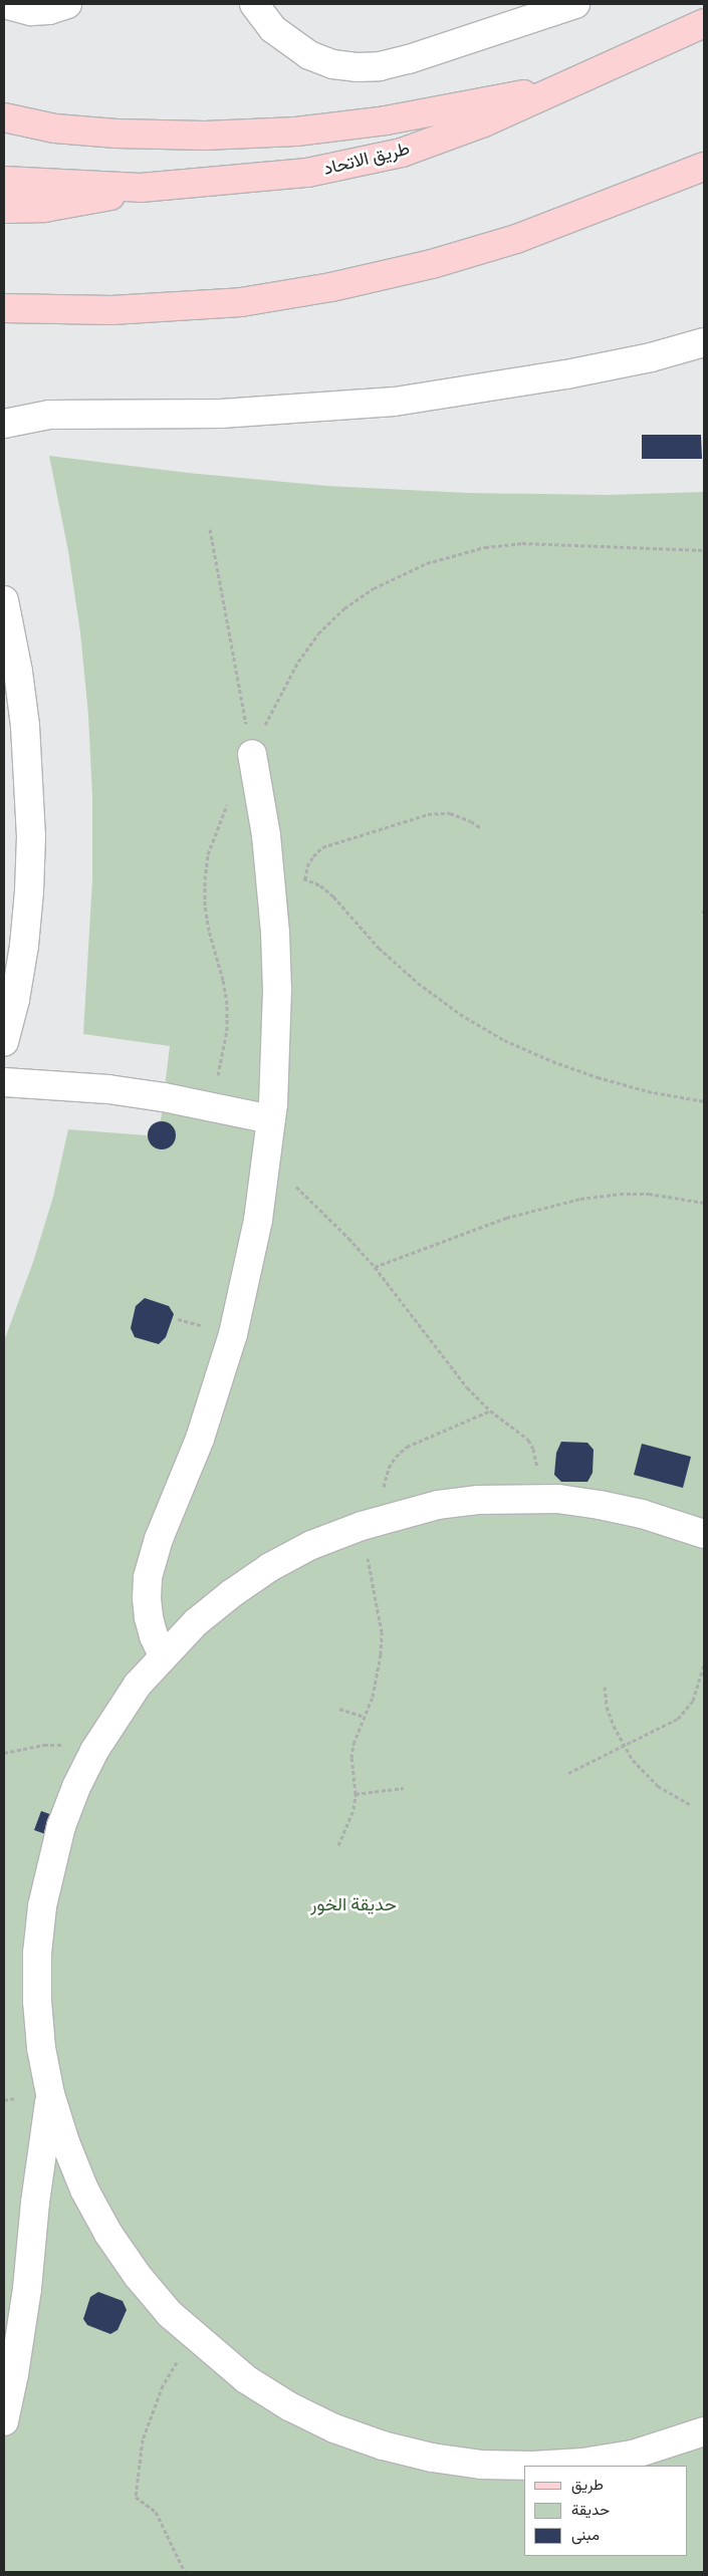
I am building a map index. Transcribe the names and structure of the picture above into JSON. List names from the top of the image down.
{
  "streets": {
    "main road": ["طريق الاتحاد"]
  },
  "parks": ["حديقة الخور"],
  "legend": ["طريق", "حديقة", "مبنى"]
}
